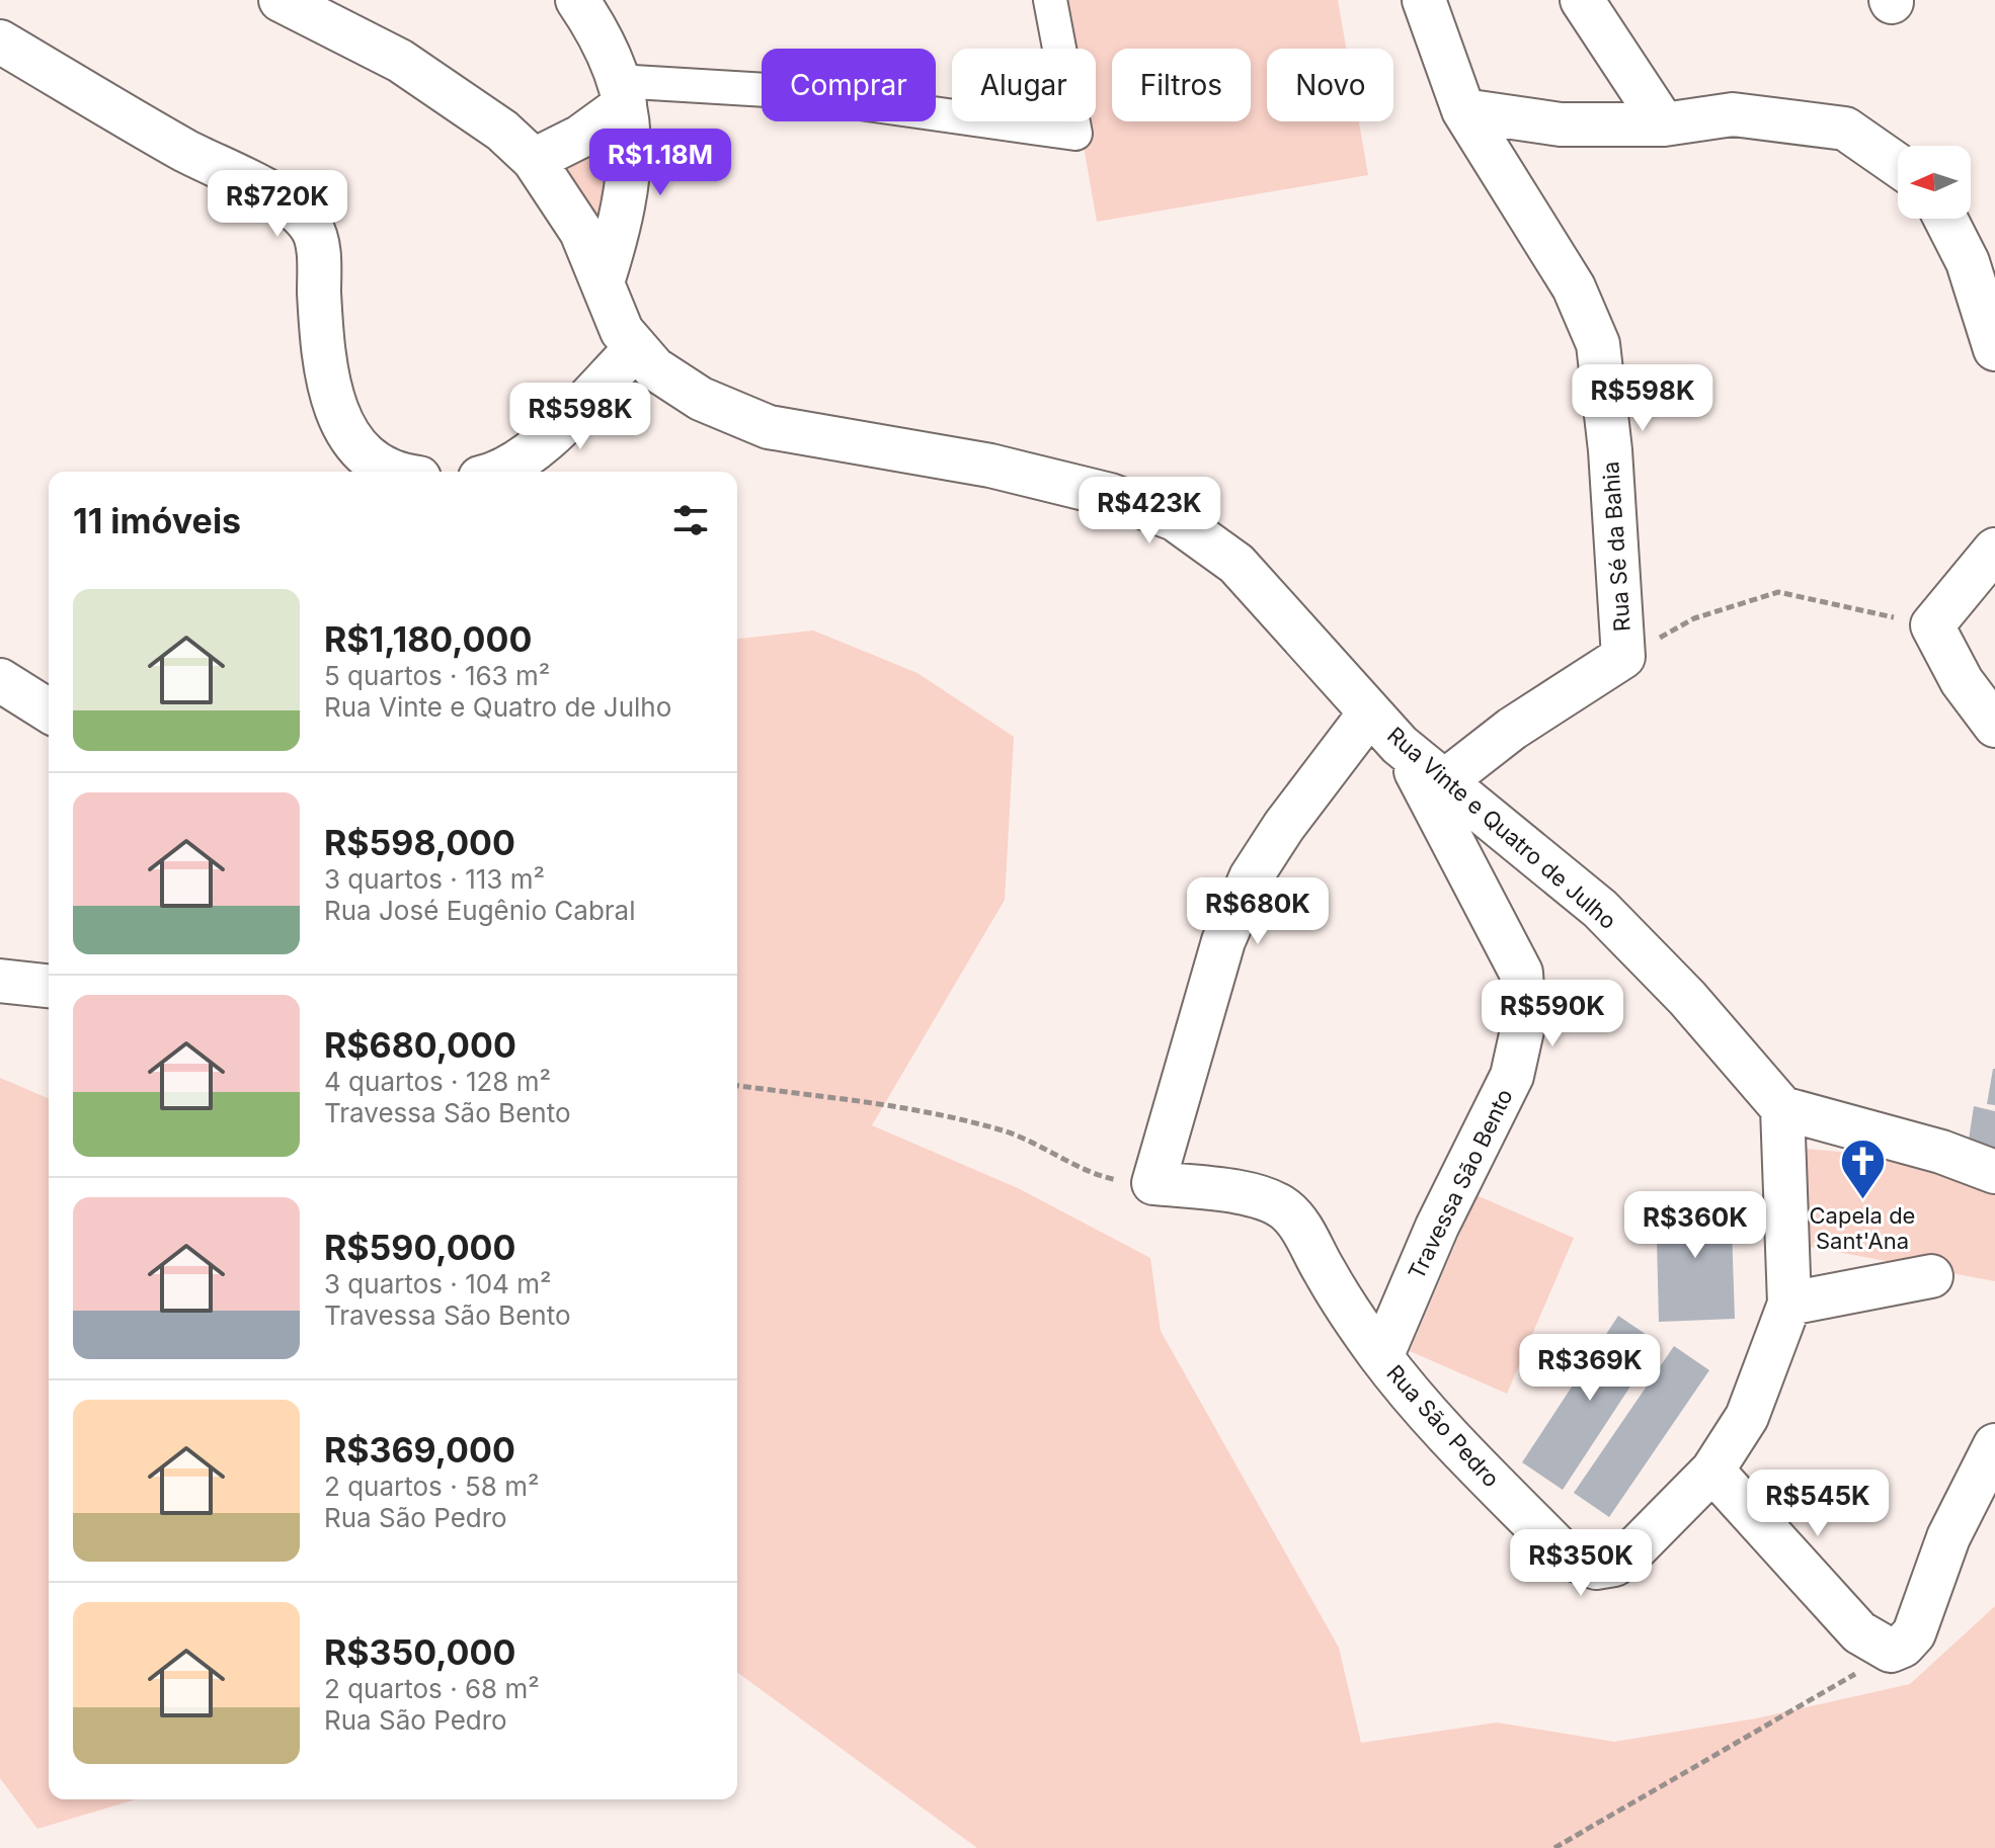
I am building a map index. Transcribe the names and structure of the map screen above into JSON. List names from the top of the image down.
{
  "streets": {
    "street": [
      "Rua Sé da Bahia",
      "Rua Vinte e Quatro de Julho",
      "Travessa São Bento",
      "Rua São Pedro"
    ]
  },
  "crossings": [
    ["Rua Sé da Bahia", "Rua Vinte e Quatro de Julho"],
    ["Rua Sé da Bahia", "Travessa São Bento"],
    ["Rua Vinte e Quatro de Julho", "Travessa São Bento"],
    ["Rua Vinte e Quatro de Julho", "Rua São Pedro"],
    ["Travessa São Bento", "Rua São Pedro"]
  ],
  "places": {
    "church": ["Capela de Sant'Ana"]
  },
  "north": "left",
  "page": {
    "chip": [
      "Comprar",
      "Alugar",
      "Filtros",
      "Novo"
    ],
    "price": [
      "R$1.18M",
      "R$720K",
      "R$598K",
      "R$598K",
      "R$423K",
      "R$680K",
      "R$590K",
      "R$360K",
      "R$369K",
      "R$545K",
      "R$350K"
    ],
    "heading": "11 imóveis",
    "list": [
      {
        "name": "R$1,180,000",
        "note": "5 quartos · 163 m² · Rua Vinte e Quatro de Julho"
      },
      {
        "name": "R$598,000",
        "note": "3 quartos · 113 m² · Rua José Eugênio Cabral"
      },
      {
        "name": "R$680,000",
        "note": "4 quartos · 128 m² · Travessa São Bento"
      },
      {
        "name": "R$590,000",
        "note": "3 quartos · 104 m² · Travessa São Bento"
      },
      {
        "name": "R$369,000",
        "note": "2 quartos · 58 m² · Rua São Pedro"
      },
      {
        "name": "R$350,000",
        "note": "2 quartos · 68 m² · Rua São Pedro"
      }
    ]
  }
}
